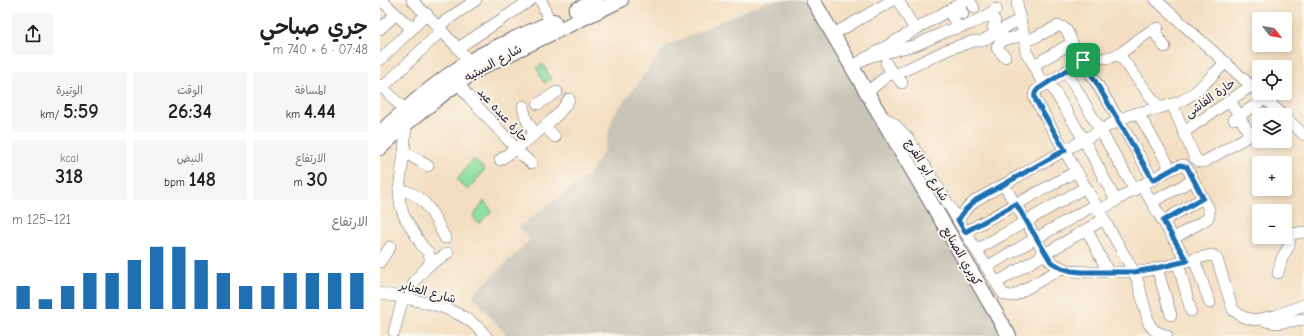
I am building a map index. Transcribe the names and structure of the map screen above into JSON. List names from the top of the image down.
{
  "streets": {
    "main road": ["شارع السبتيه", "شارع ابو الفرج", "كوبري الصنايع"],
    "street": ["حارة الفاشى", "حارة عبده عيد", "شارع العنابر"]
  },
  "crossings": [
    ["شارع السبتيه", "حارة عبده عيد"],
    ["شارع ابو الفرج", "كوبري الصنايع"]
  ],
  "north": "bottom right",
  "page": {
    "heading": ["جري صباحي", "07:48 · 6 × 740 m"],
    "map_buttons": ["+", "−"],
    "stats": [
      ["المسافة", "4.44 km"],
      ["الوقت", "26:34"],
      ["الوتيرة", "5:59 /km"],
      ["الارتفاع", "30 m"],
      ["النبض", "148 bpm"],
      ["kcal", "318"]
    ],
    "chart": ["الارتفاع", "121–125 m"]
  }
}
